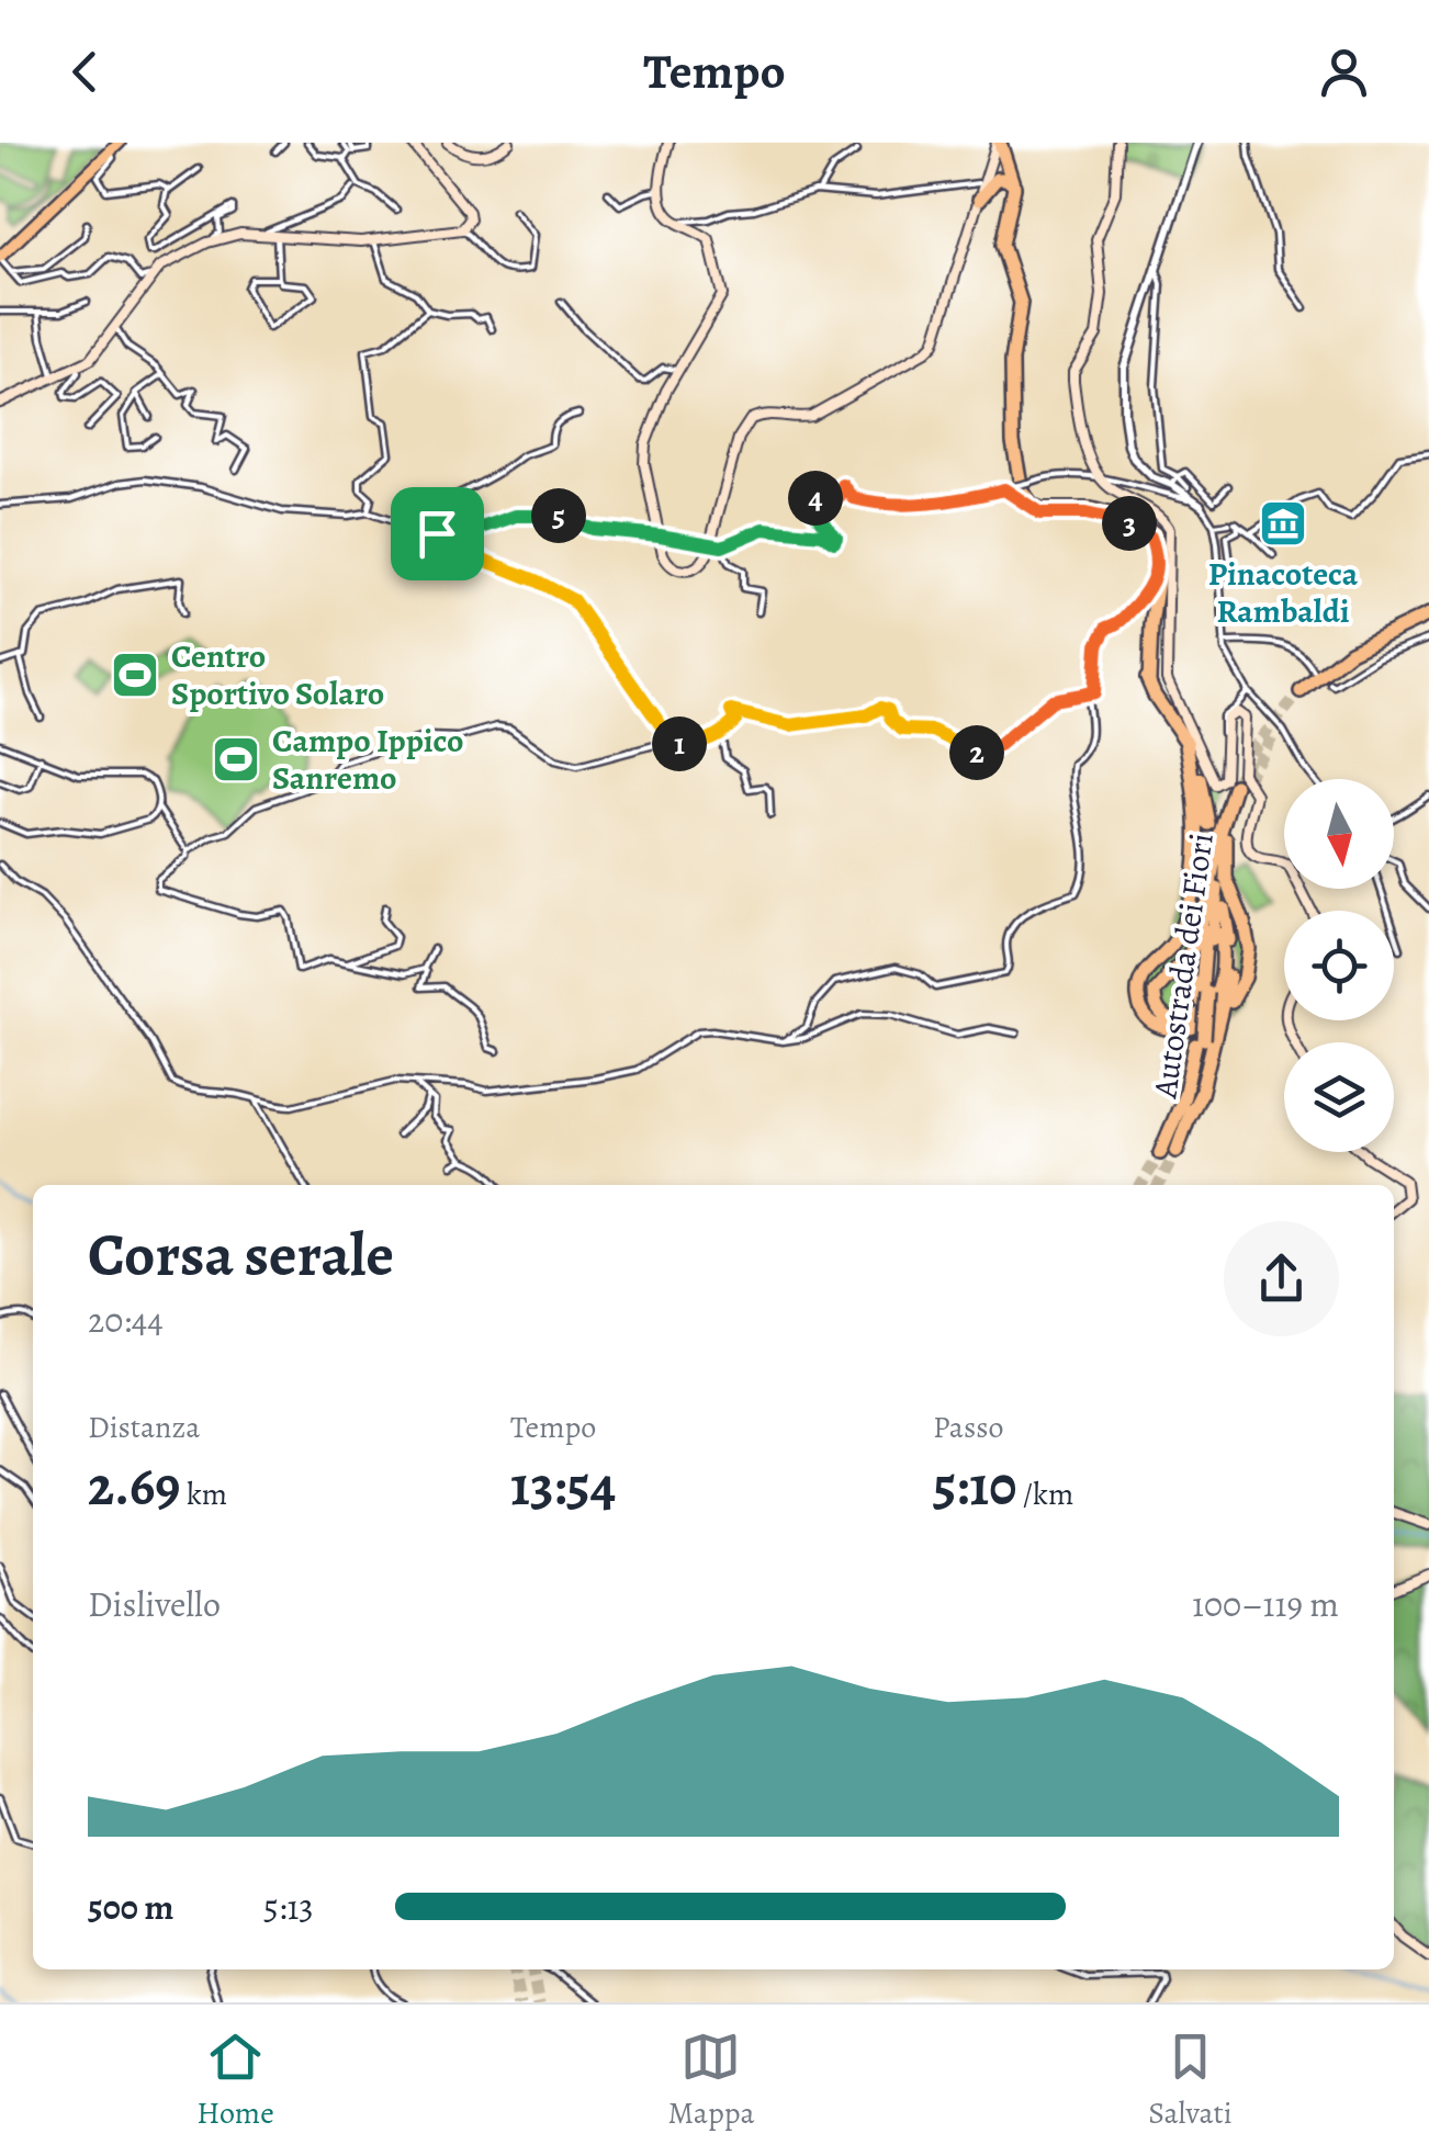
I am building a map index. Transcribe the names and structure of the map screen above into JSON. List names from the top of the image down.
{
  "streets": {
    "highway": ["Autostrada dei Fiori"]
  },
  "places": {
    "museum": ["Pinacoteca Rambaldi"],
    "sports": ["Centro Sportivo Solaro", "Campo Ippico Sanremo"]
  },
  "north": "bottom",
  "page": {
    "header": "Tempo",
    "pins": [
      "4",
      "5",
      "3",
      "1",
      "2"
    ],
    "heading": ["Corsa serale", "20:44"],
    "stats": [
      ["Distanza", "2.69 km"],
      ["Tempo", "13:54"],
      ["Passo", "5:10 /km"]
    ],
    "chart": ["Dislivello", "100–119 m"],
    "list": [
      {
        "name": "500 m",
        "note": "5:13"
      }
    ],
    "tabs": ["Home", "Mappa", "Salvati"]
  }
}
